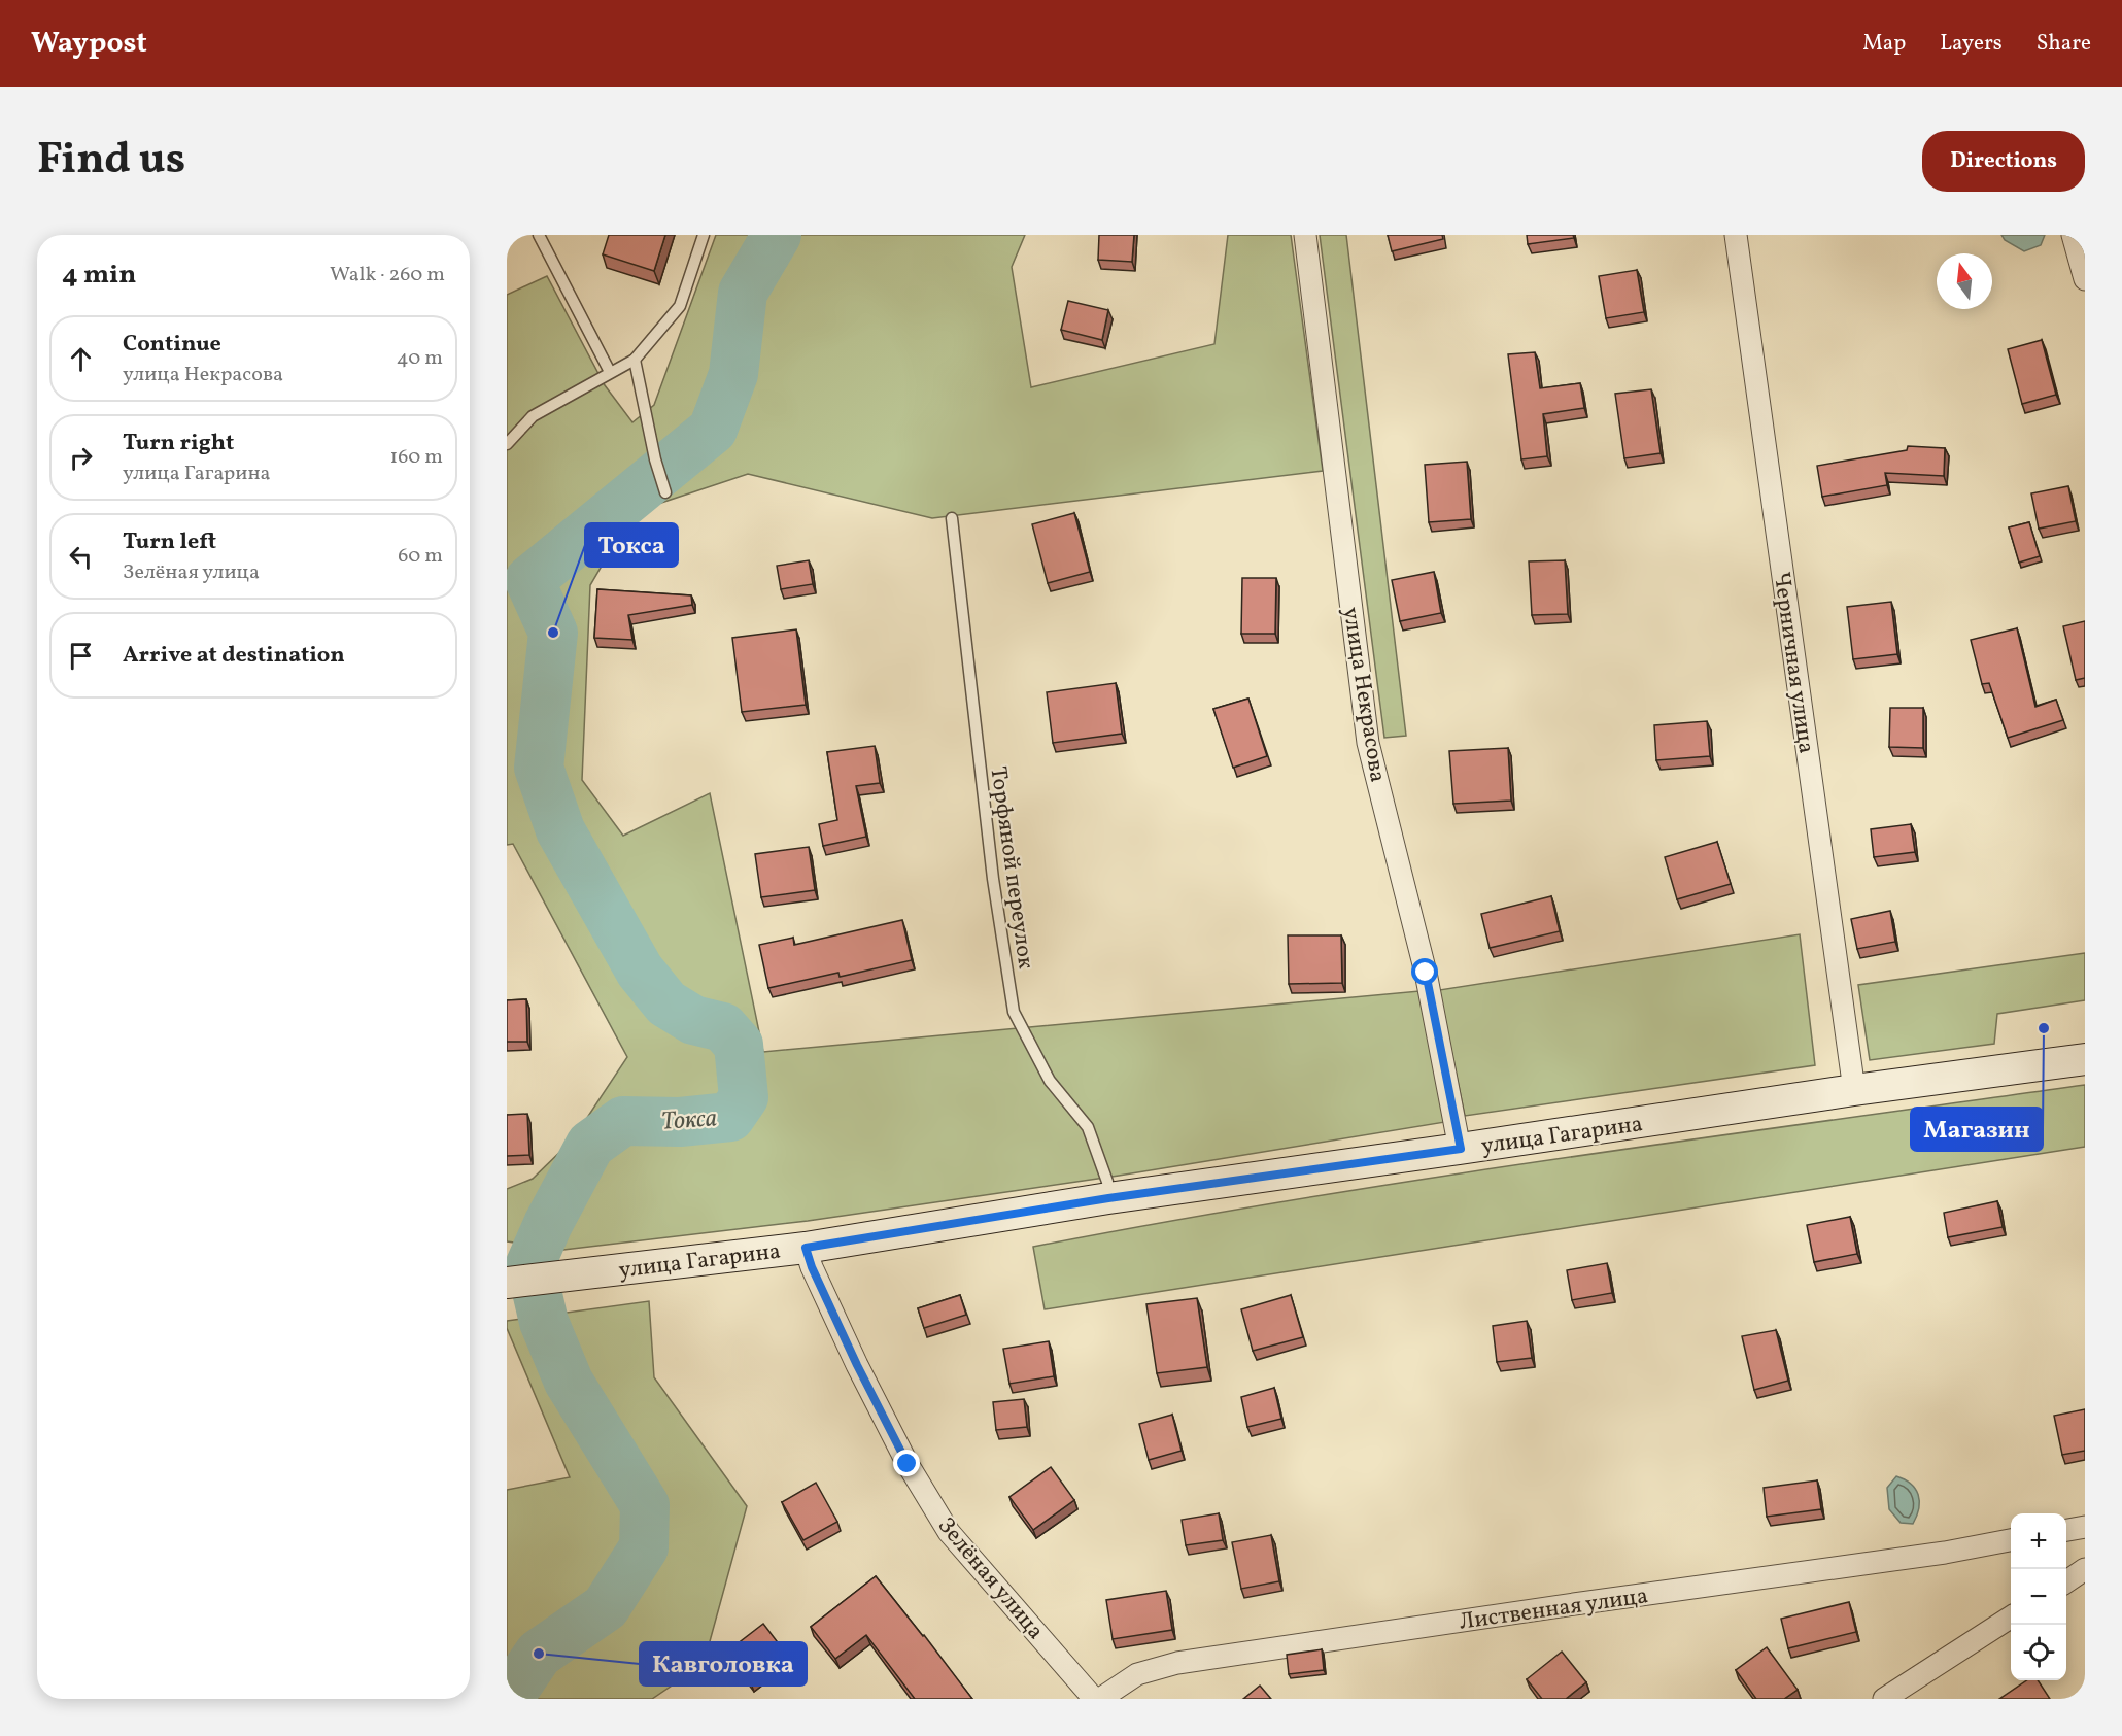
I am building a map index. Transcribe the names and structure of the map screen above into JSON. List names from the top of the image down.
{
  "streets": {
    "main road": ["улица Гагарина"],
    "street": [
      "Черничная улица",
      "улица Некрасова",
      "Зелёная улица",
      "Лиственная улица"
    ],
    "lane": ["Торфяной переулок"]
  },
  "crossings": [
    ["Черничная улица", "улица Гагарина"],
    ["улица Некрасова", "улица Гагарина"],
    ["Торфяной переулок", "улица Гагарина"],
    ["улица Гагарина", "Зелёная улица"]
  ],
  "water": ["Токса"],
  "places": ["Токса", "Магазин", "Кавголовка"],
  "north": "top",
  "page": {
    "header": "Waypost",
    "nav": ["Map", "Layers", "Share"],
    "title": "Find us",
    "buttons": "Directions",
    "heading": ["4 min", "Walk · 260 m"],
    "list": [
      ["Continue", "улица Некрасова", "40 m"],
      ["Turn right", "улица Гагарина", "160 m"],
      ["Turn left", "Зелёная улица", "60 m"],
      "Arrive at destination"
    ],
    "map_buttons": ["+", "−"]
  }
}
